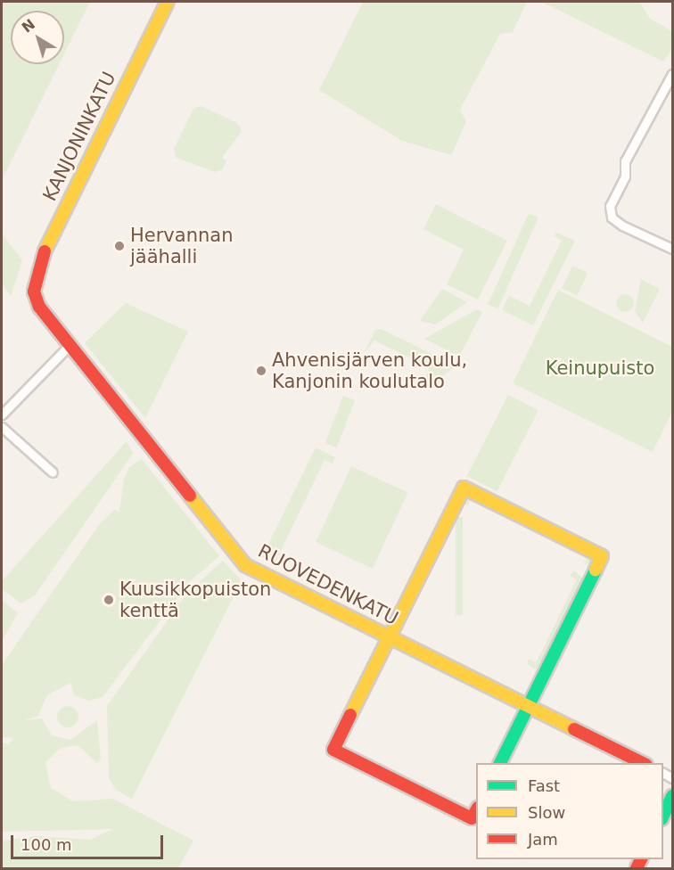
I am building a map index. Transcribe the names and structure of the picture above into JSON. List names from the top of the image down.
{
  "streets": {
    "street": ["KANJONINKATU", "RUOVEDENKATU"]
  },
  "crossings": [
    ["KANJONINKATU", "RUOVEDENKATU"]
  ],
  "parks": ["Keinupuisto"],
  "places": ["Hervannan jäähalli", "Ahvenisjärven koulu, Kanjonin koulutalo", "Kuusikkopuiston kenttä"],
  "legend": ["Fast", "Slow", "Jam"],
  "scale_bar": "100 m",
  "north": "top left"
}
